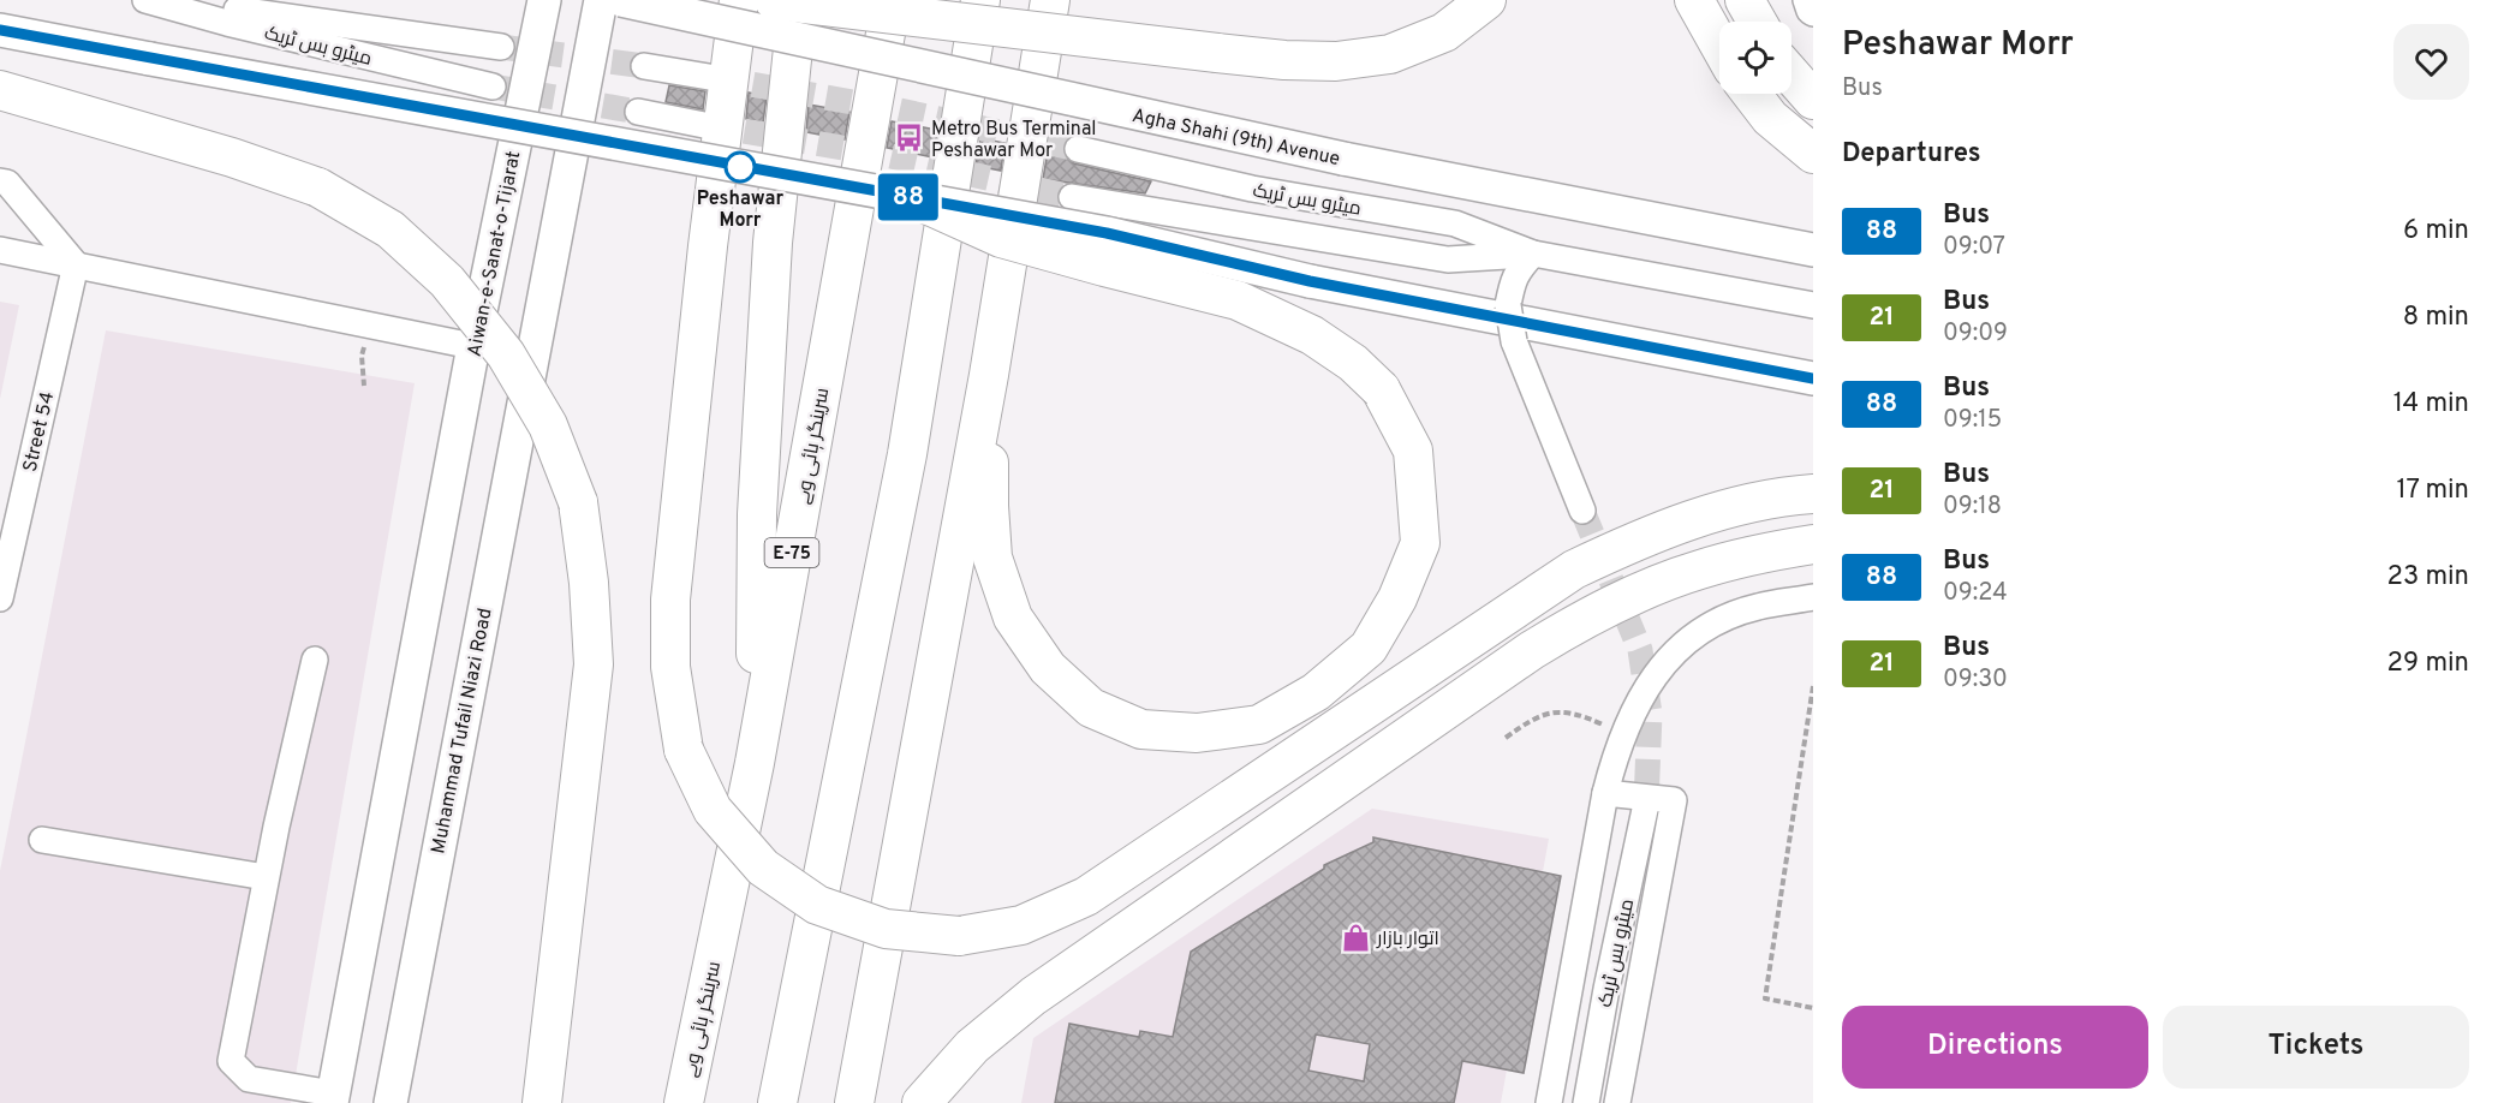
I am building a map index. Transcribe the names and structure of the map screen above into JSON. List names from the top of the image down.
{
  "streets": {
    "highway": ["سرینگر ہائی وے", "E-75"],
    "main road": ["Agha Shahi (9th) Avenue", "Aiwan-e-Sanat-o-Tijarat", "Muhammad Tufail Niazi Road"],
    "street": ["میٹرو بس ٹریک", "Street 54"]
  },
  "places": {
    "bus stop": ["Metro Bus Terminal Peshawar Mor"],
    "other": ["Peshawar Morr"],
    "shop": ["اتوار بازار"]
  },
  "lines": ["bus line 88"],
  "page": {
    "on_map": "88",
    "heading": [
      ["Peshawar Morr", "Bus"],
      "Departures"
    ],
    "list": [
      {
        "mark": "88",
        "name": "Bus",
        "note": "09:07",
        "value": "6 min"
      },
      {
        "mark": "21",
        "name": "Bus",
        "note": "09:09",
        "value": "8 min"
      },
      {
        "mark": "88",
        "name": "Bus",
        "note": "09:15",
        "value": "14 min"
      },
      {
        "mark": "21",
        "name": "Bus",
        "note": "09:18",
        "value": "17 min"
      },
      {
        "mark": "88",
        "name": "Bus",
        "note": "09:24",
        "value": "23 min"
      },
      {
        "mark": "21",
        "name": "Bus",
        "note": "09:30",
        "value": "29 min"
      }
    ],
    "buttons": ["Directions", "Tickets"]
  }
}
